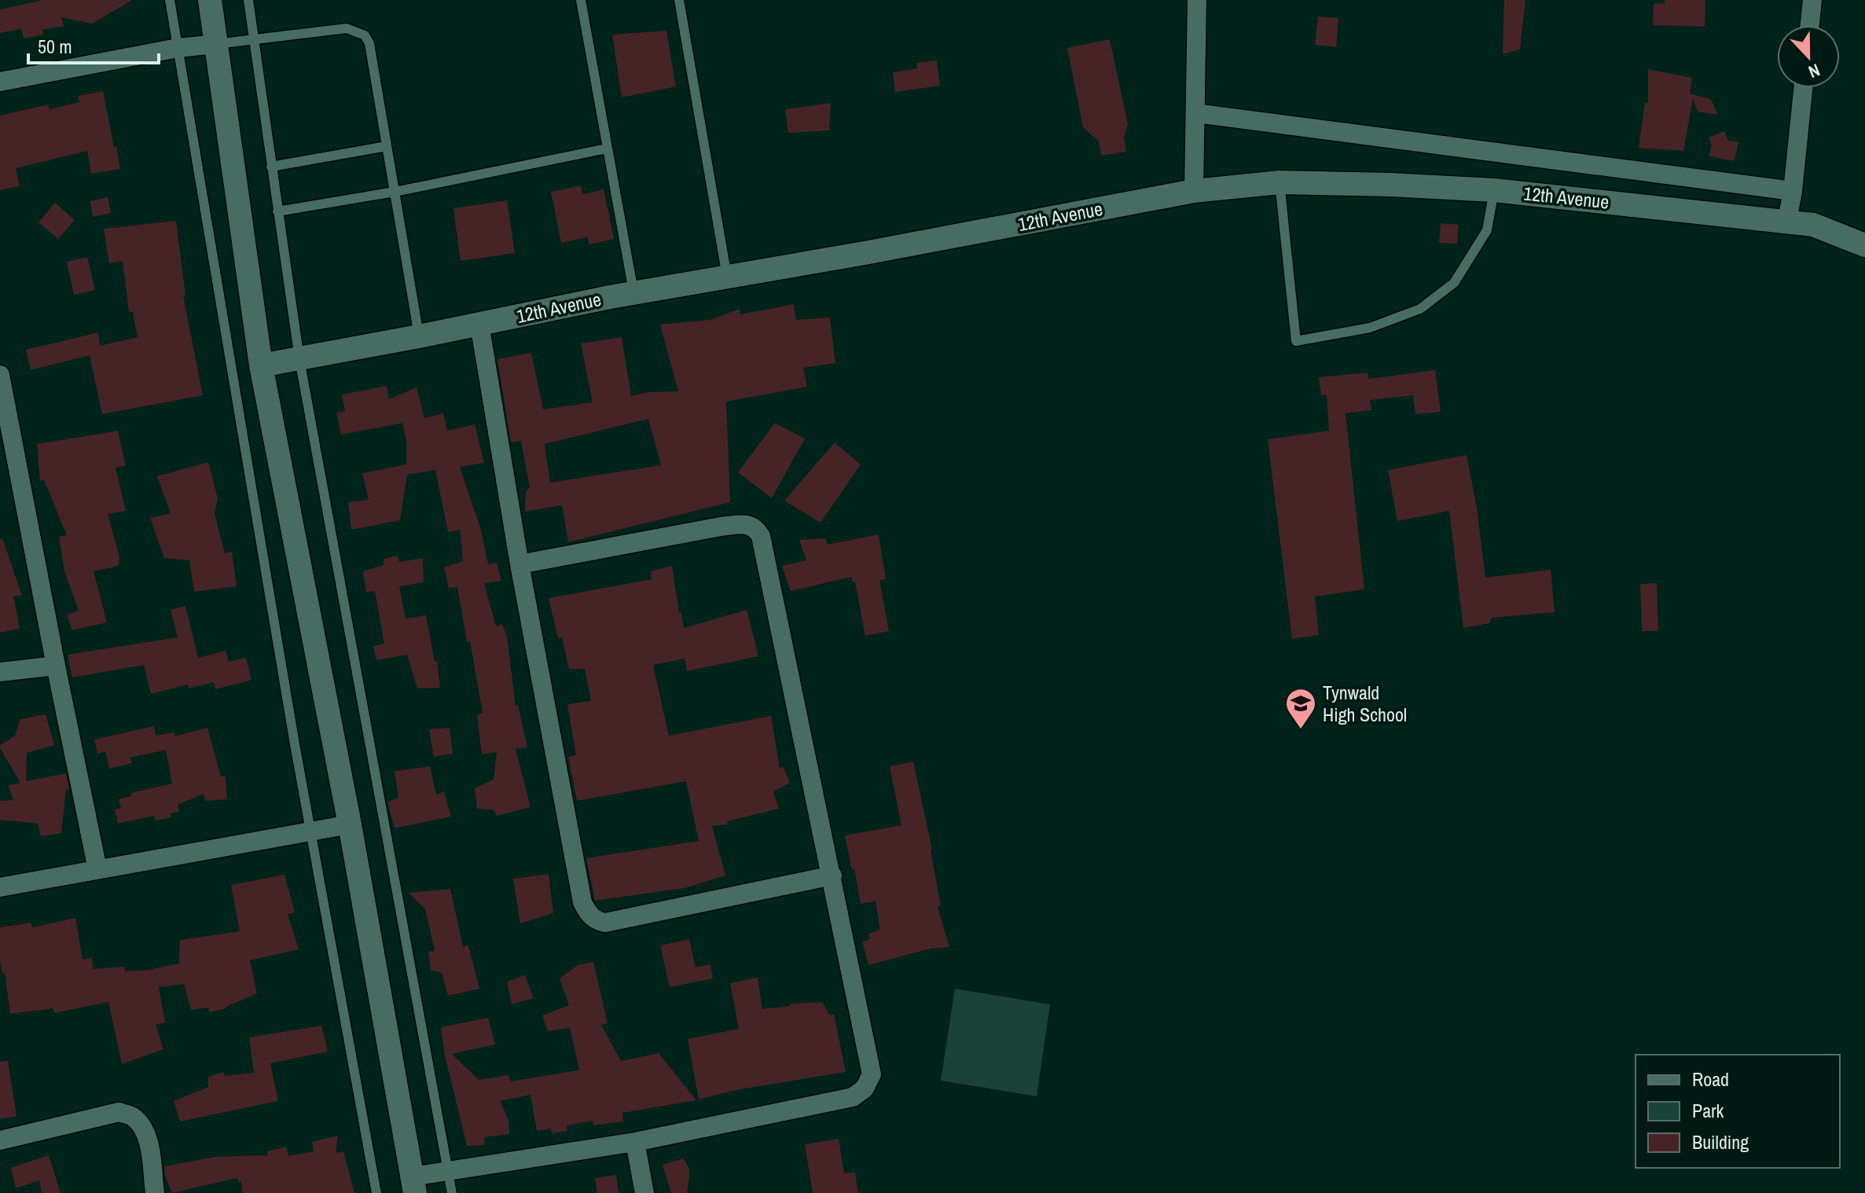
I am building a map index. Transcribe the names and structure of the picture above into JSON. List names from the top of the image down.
{
  "streets": {
    "street": ["12th Avenue"]
  },
  "places": {
    "school or university": ["Tynwald High School"]
  },
  "legend": ["Road", "Park", "Building"],
  "scale_bar": "50 m",
  "north": "bottom"
}
